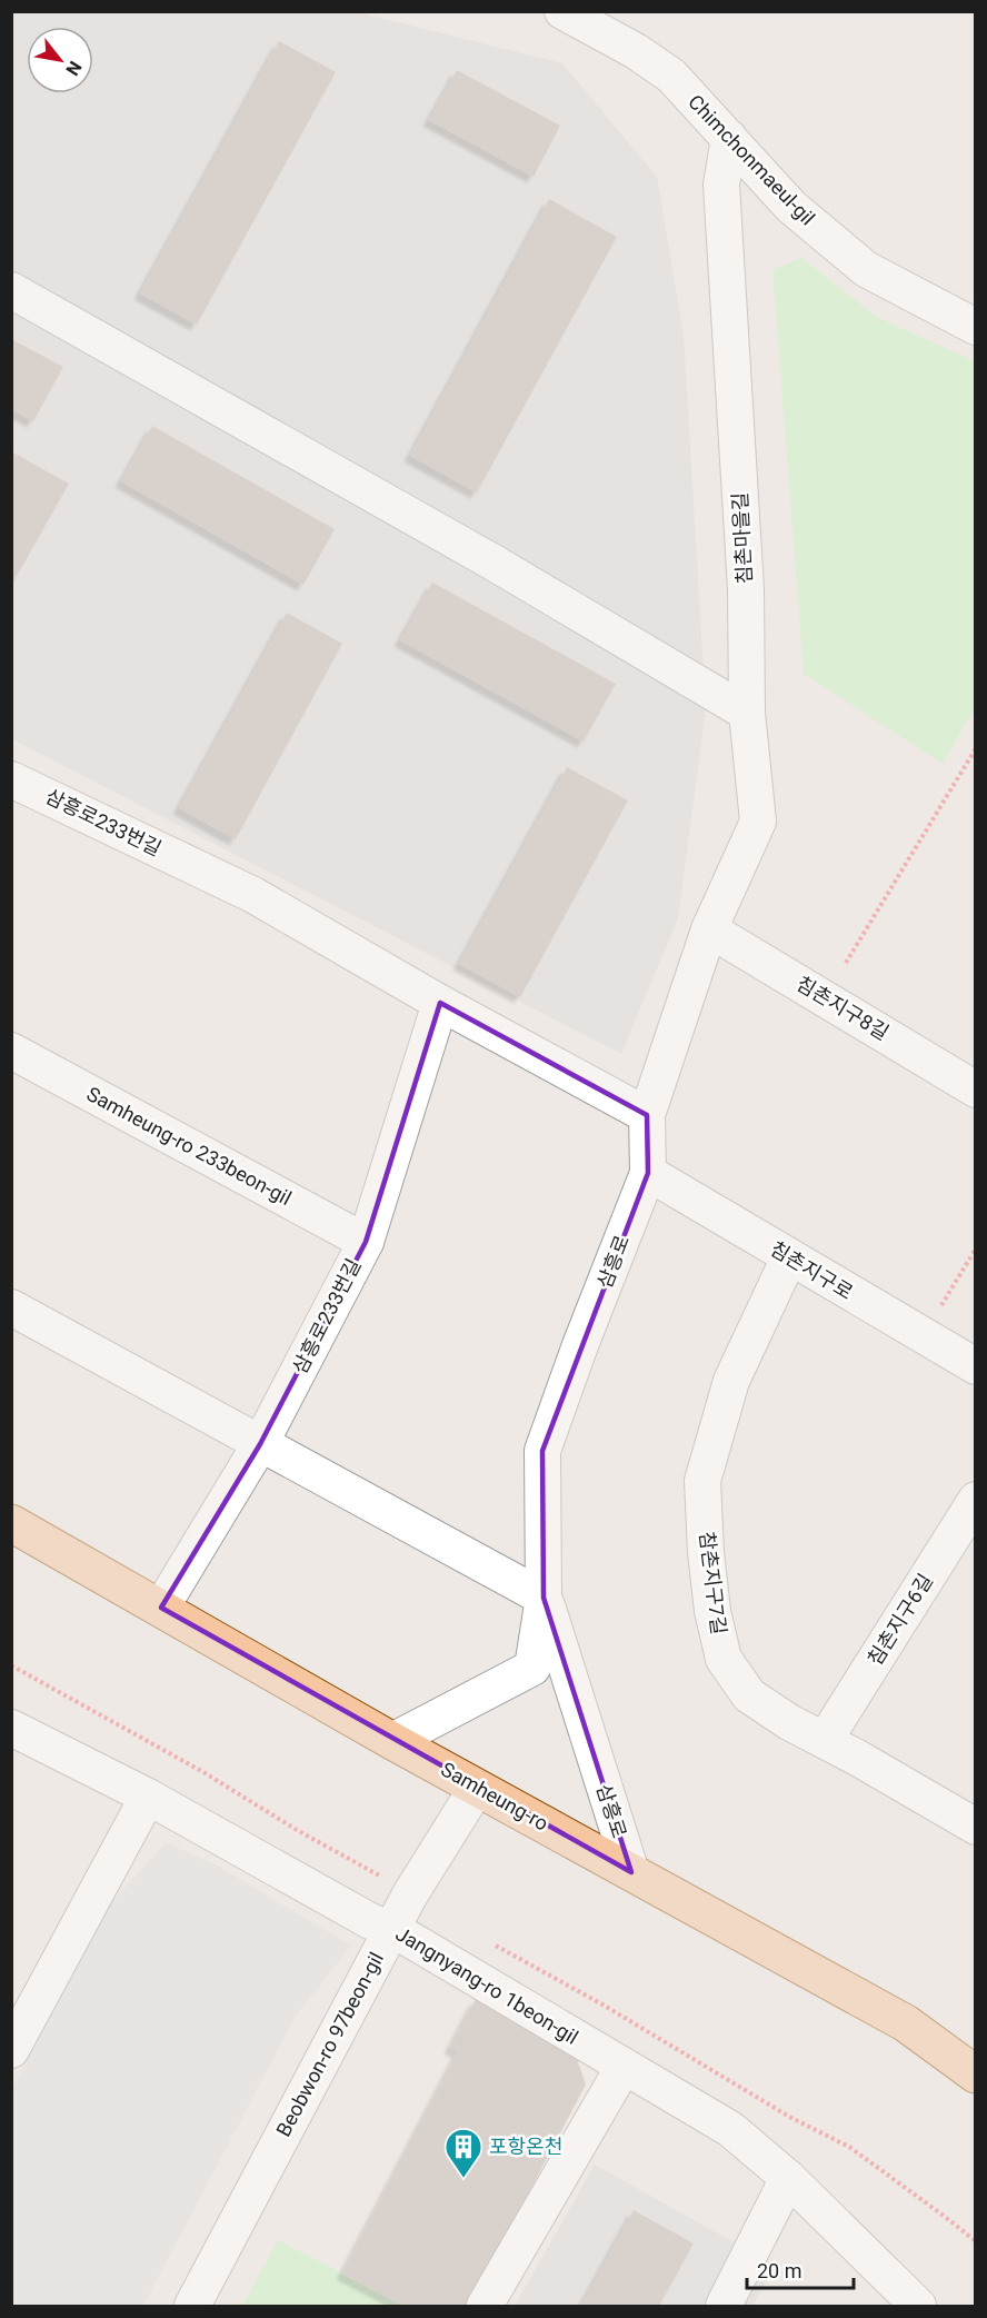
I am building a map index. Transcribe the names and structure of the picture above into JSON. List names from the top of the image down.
{
  "streets": {
    "main road": ["Samheung-ro"],
    "street": [
      "Chimchonmaeul-gil",
      "침촌마을길",
      "삼흥로233번길",
      "침촌지구8길",
      "Samheung-ro 233beon-gil",
      "삼흥로",
      "침촌지구로",
      "참촌지구7길",
      "침촌지구6길",
      "Jangnyang-ro 1beon-gil",
      "Beobwon-ro 97beon-gil"
    ]
  },
  "crossings": [
    ["Chimchonmaeul-gil", "침촌마을길"],
    ["침촌마을길", "침촌지구8길"],
    ["침촌마을길", "삼흥로"],
    ["삼흥로233번길", "Samheung-ro 233beon-gil"],
    ["삼흥로233번길", "삼흥로"],
    ["삼흥로233번길", "Samheung-ro"],
    ["침촌지구8길", "삼흥로"],
    ["삼흥로", "침촌지구로"],
    ["삼흥로", "Samheung-ro"],
    ["침촌지구로", "참촌지구7길"],
    ["참촌지구7길", "침촌지구6길"],
    ["Samheung-ro", "Beobwon-ro 97beon-gil"],
    ["Jangnyang-ro 1beon-gil", "Beobwon-ro 97beon-gil"]
  ],
  "places": {
    "building": ["포항온천"]
  },
  "scale_bar": "20 m",
  "north": "bottom right"
}
